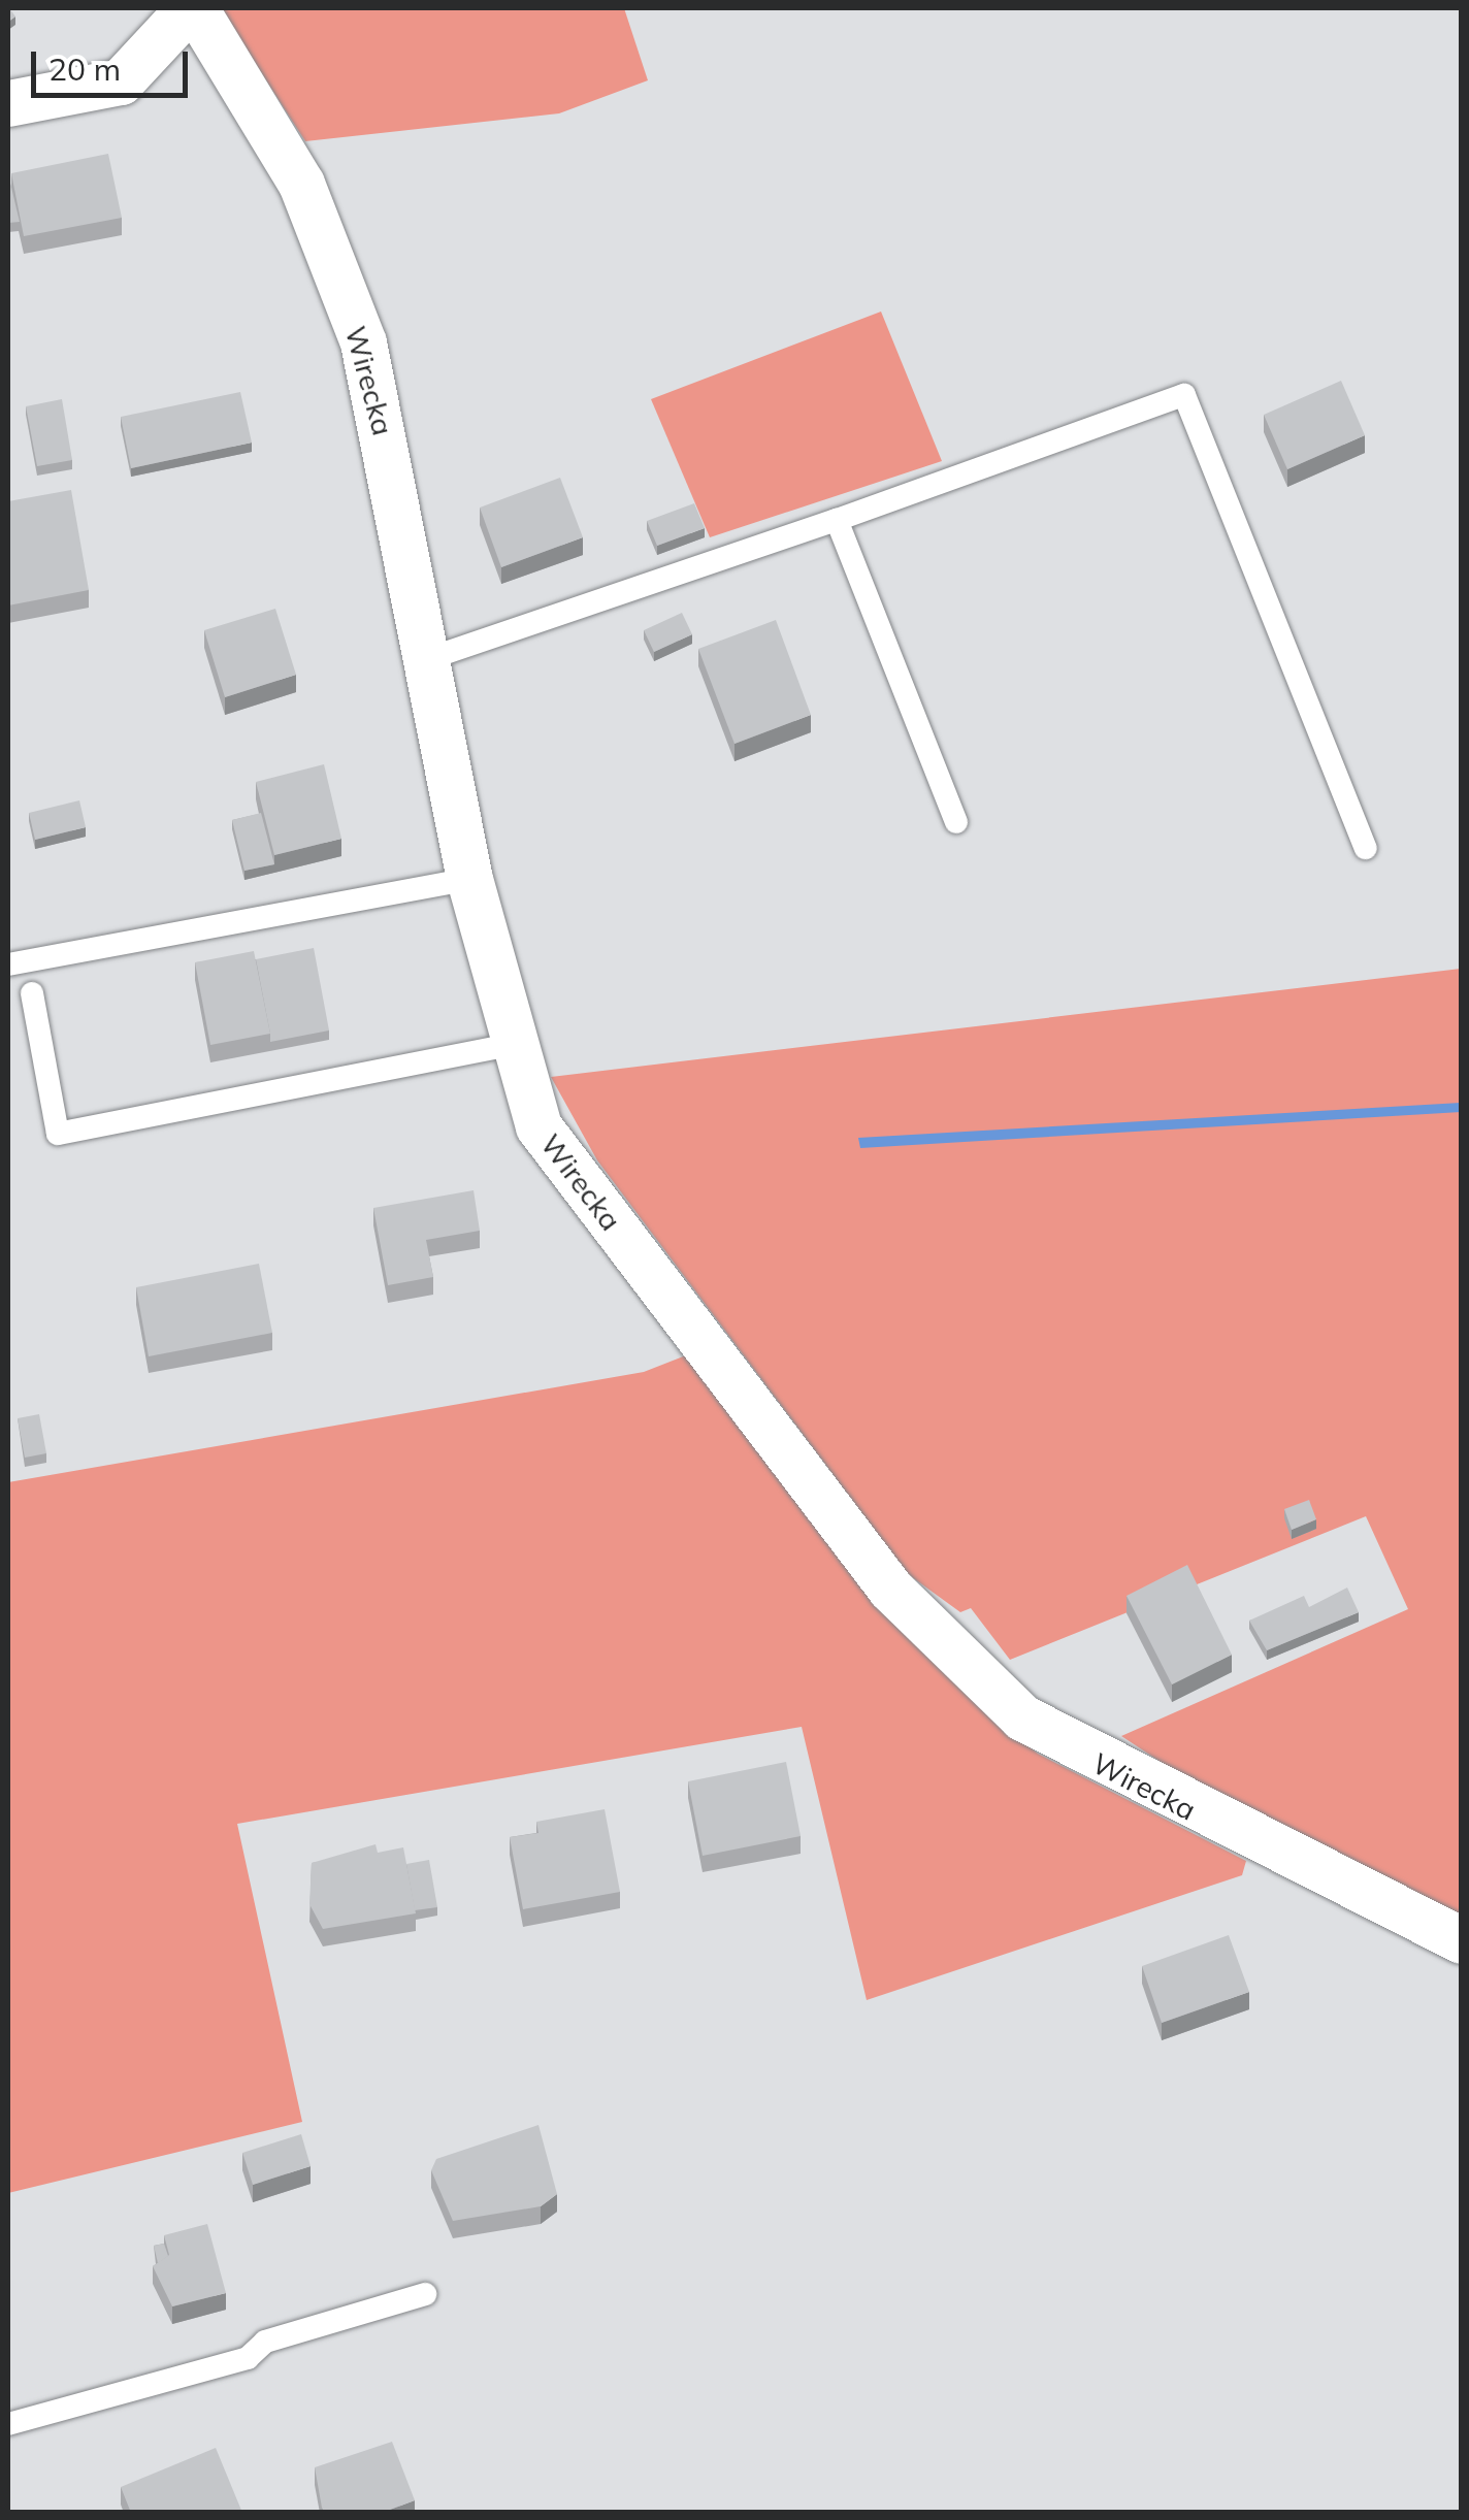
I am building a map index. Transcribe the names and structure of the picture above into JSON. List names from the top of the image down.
{
  "streets": {
    "street": ["Wirecka"]
  },
  "scale_bar": "20 m"
}
